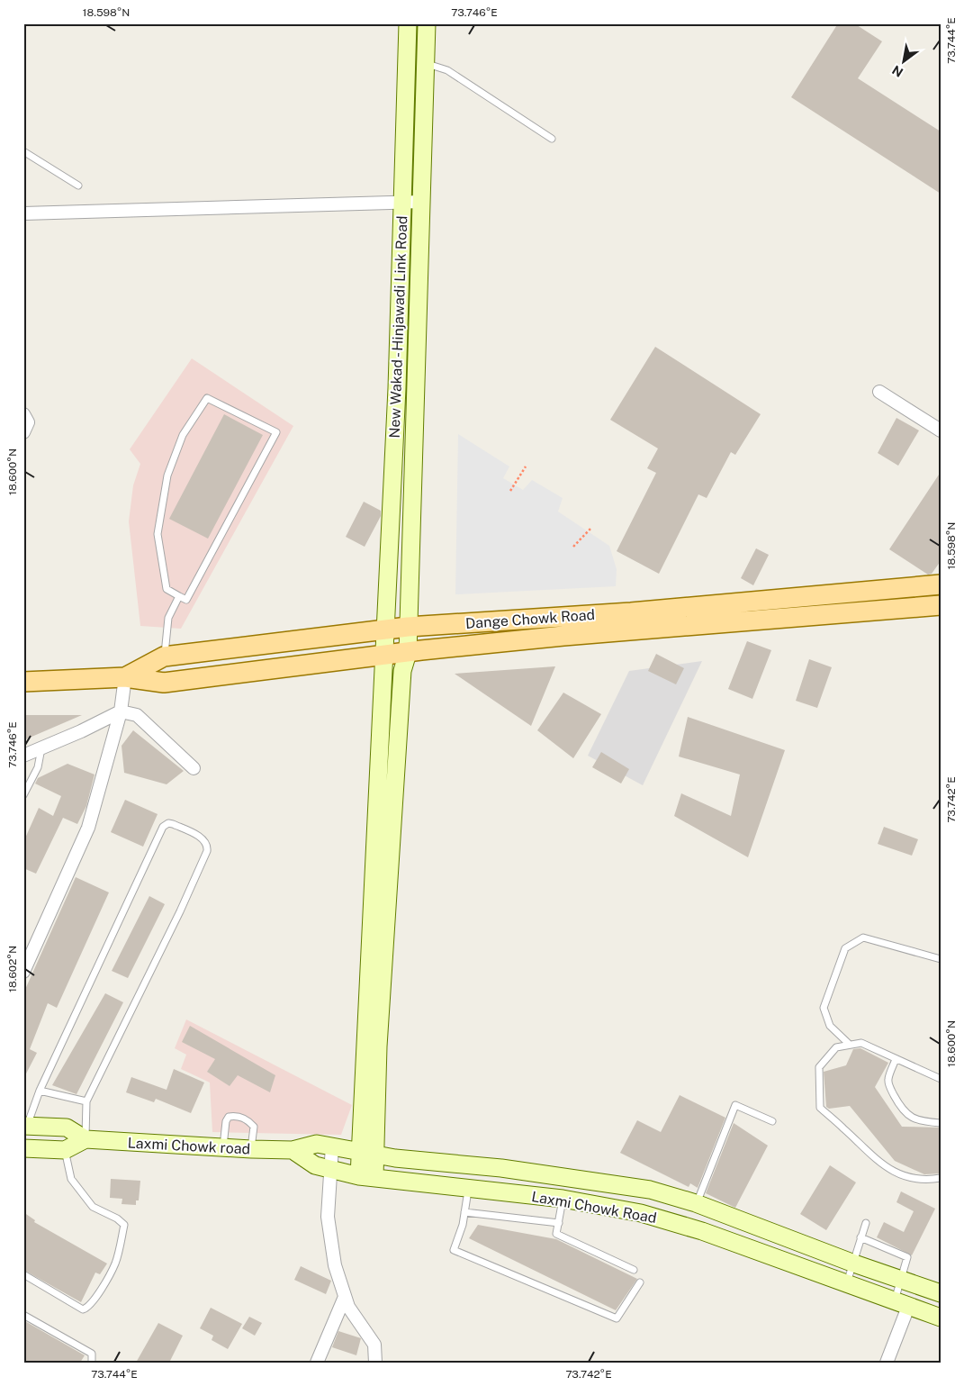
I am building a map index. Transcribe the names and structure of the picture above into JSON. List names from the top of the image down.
{
  "streets": {
    "main road": [
      "New Wakad - Hinjawadi Link Road",
      "Dange Chowk Road",
      "Laxmi Chowk road",
      "Laxmi Chowk Road"
    ]
  },
  "crossings": [
    ["New Wakad - Hinjawadi Link Road", "Dange Chowk Road"],
    ["New Wakad - Hinjawadi Link Road", "Laxmi Chowk Road"],
    ["Laxmi Chowk road", "Laxmi Chowk Road"]
  ],
  "north": "bottom left",
  "coordinates": [
    "18.598°N",
    "73.746°E",
    "73.744°E",
    "18.600°N",
    "73.742°E",
    "18.602°N"
  ]
}
